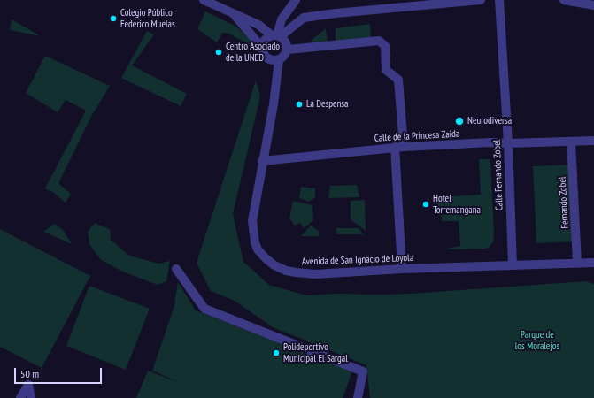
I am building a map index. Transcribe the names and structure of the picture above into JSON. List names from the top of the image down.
{
  "streets": {
    "street": [
      "Calle de la Princesa Zaida",
      "Calle Fernando Zobel",
      "Fernando Zobel",
      "Avenida de San Ignacio de Loyola"
    ]
  },
  "crossings": [
    ["Calle de la Princesa Zaida", "Calle Fernando Zobel"],
    ["Calle de la Princesa Zaida", "Fernando Zobel"],
    ["Calle de la Princesa Zaida", "Avenida de San Ignacio de Loyola"],
    ["Calle Fernando Zobel", "Avenida de San Ignacio de Loyola"],
    ["Fernando Zobel", "Avenida de San Ignacio de Loyola"]
  ],
  "parks": ["Parque de los Moralejos"],
  "places": [
    "Colegio Público Federico Muelas",
    "Centro Asociado de la UNED",
    "La Despensa",
    "Neurodiversa",
    "Hotel Torremangana",
    "Polideportivo Municipal El Sargal"
  ],
  "scale_bar": "50 m"
}
